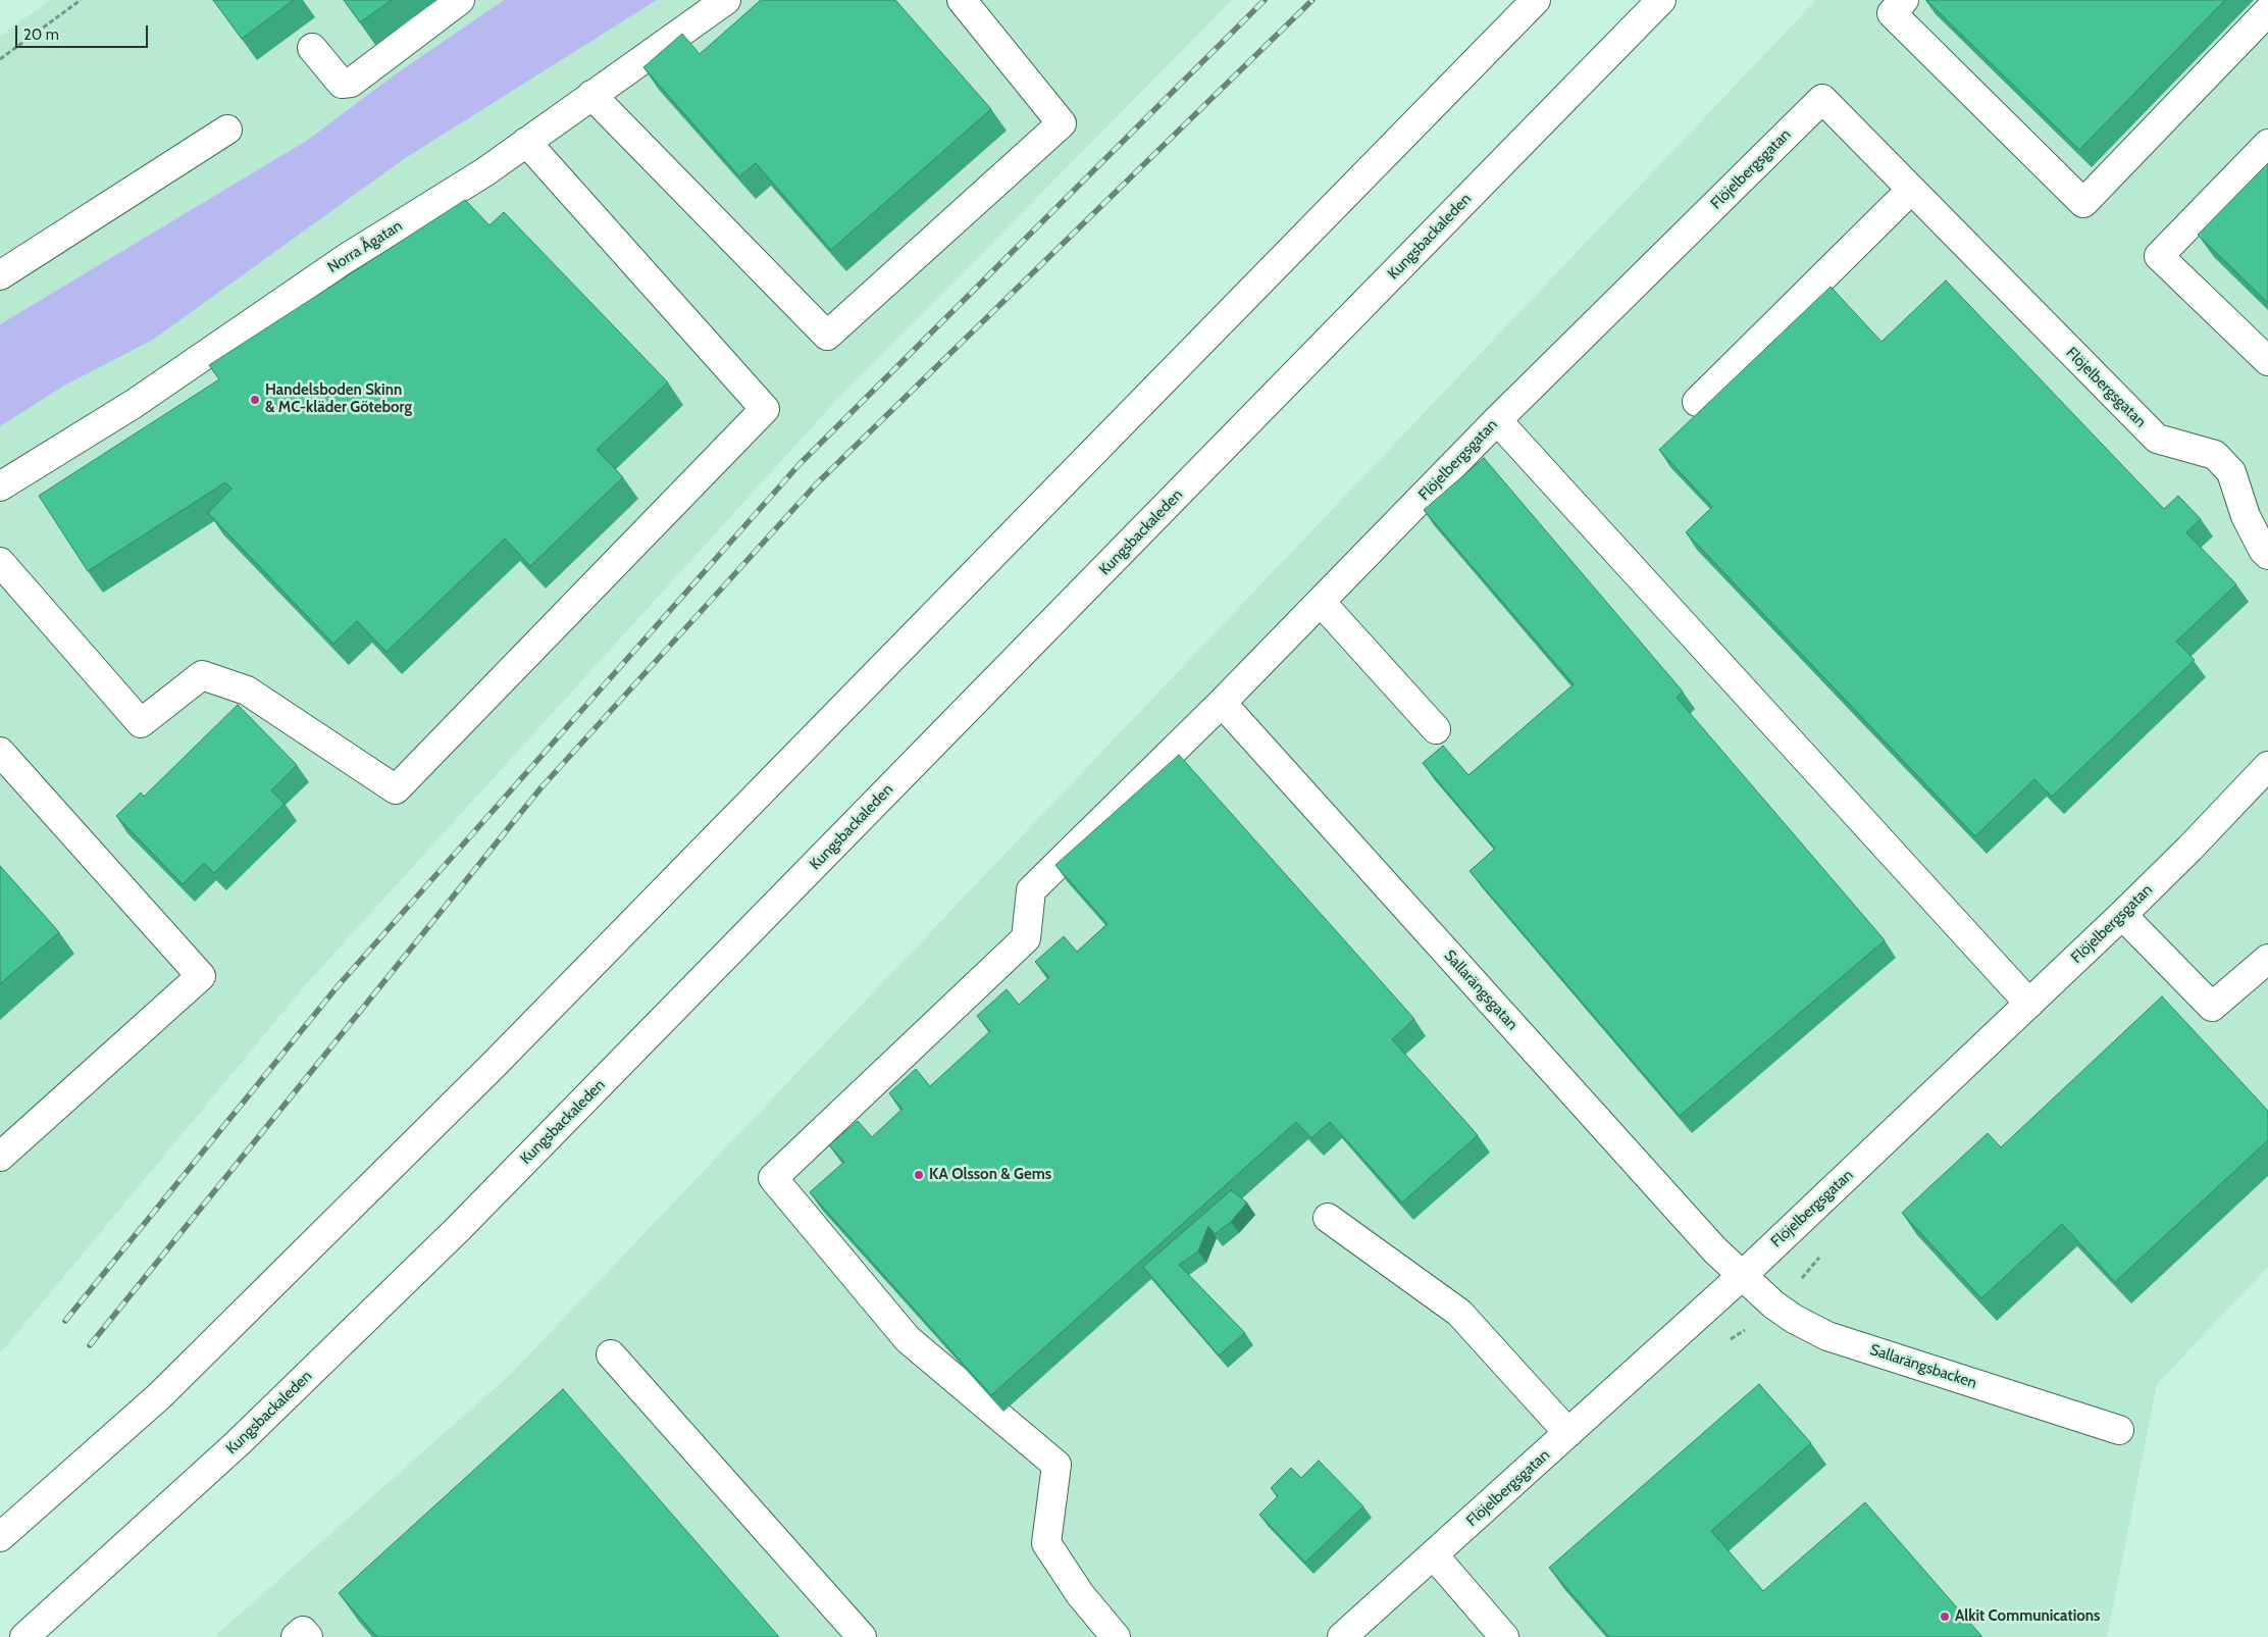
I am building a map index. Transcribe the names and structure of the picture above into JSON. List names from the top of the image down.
{
  "streets": {
    "main road": [
      "Flöjelbergsgatan",
      "Kungsbackaleden",
      "Norra Ågatan",
      "Sallarängsgatan",
      "Sallarängsbacken"
    ]
  },
  "crossings": [
    ["Flöjelbergsgatan", "Sallarängsgatan"],
    ["Flöjelbergsgatan", "Sallarängsbacken"],
    ["Sallarängsgatan", "Sallarängsbacken"]
  ],
  "places": ["Handelsboden Skinn & MC-kläder Göteborg", "KA Olsson & Gems", "Alkit Communications"],
  "scale_bar": "20 m"
}
